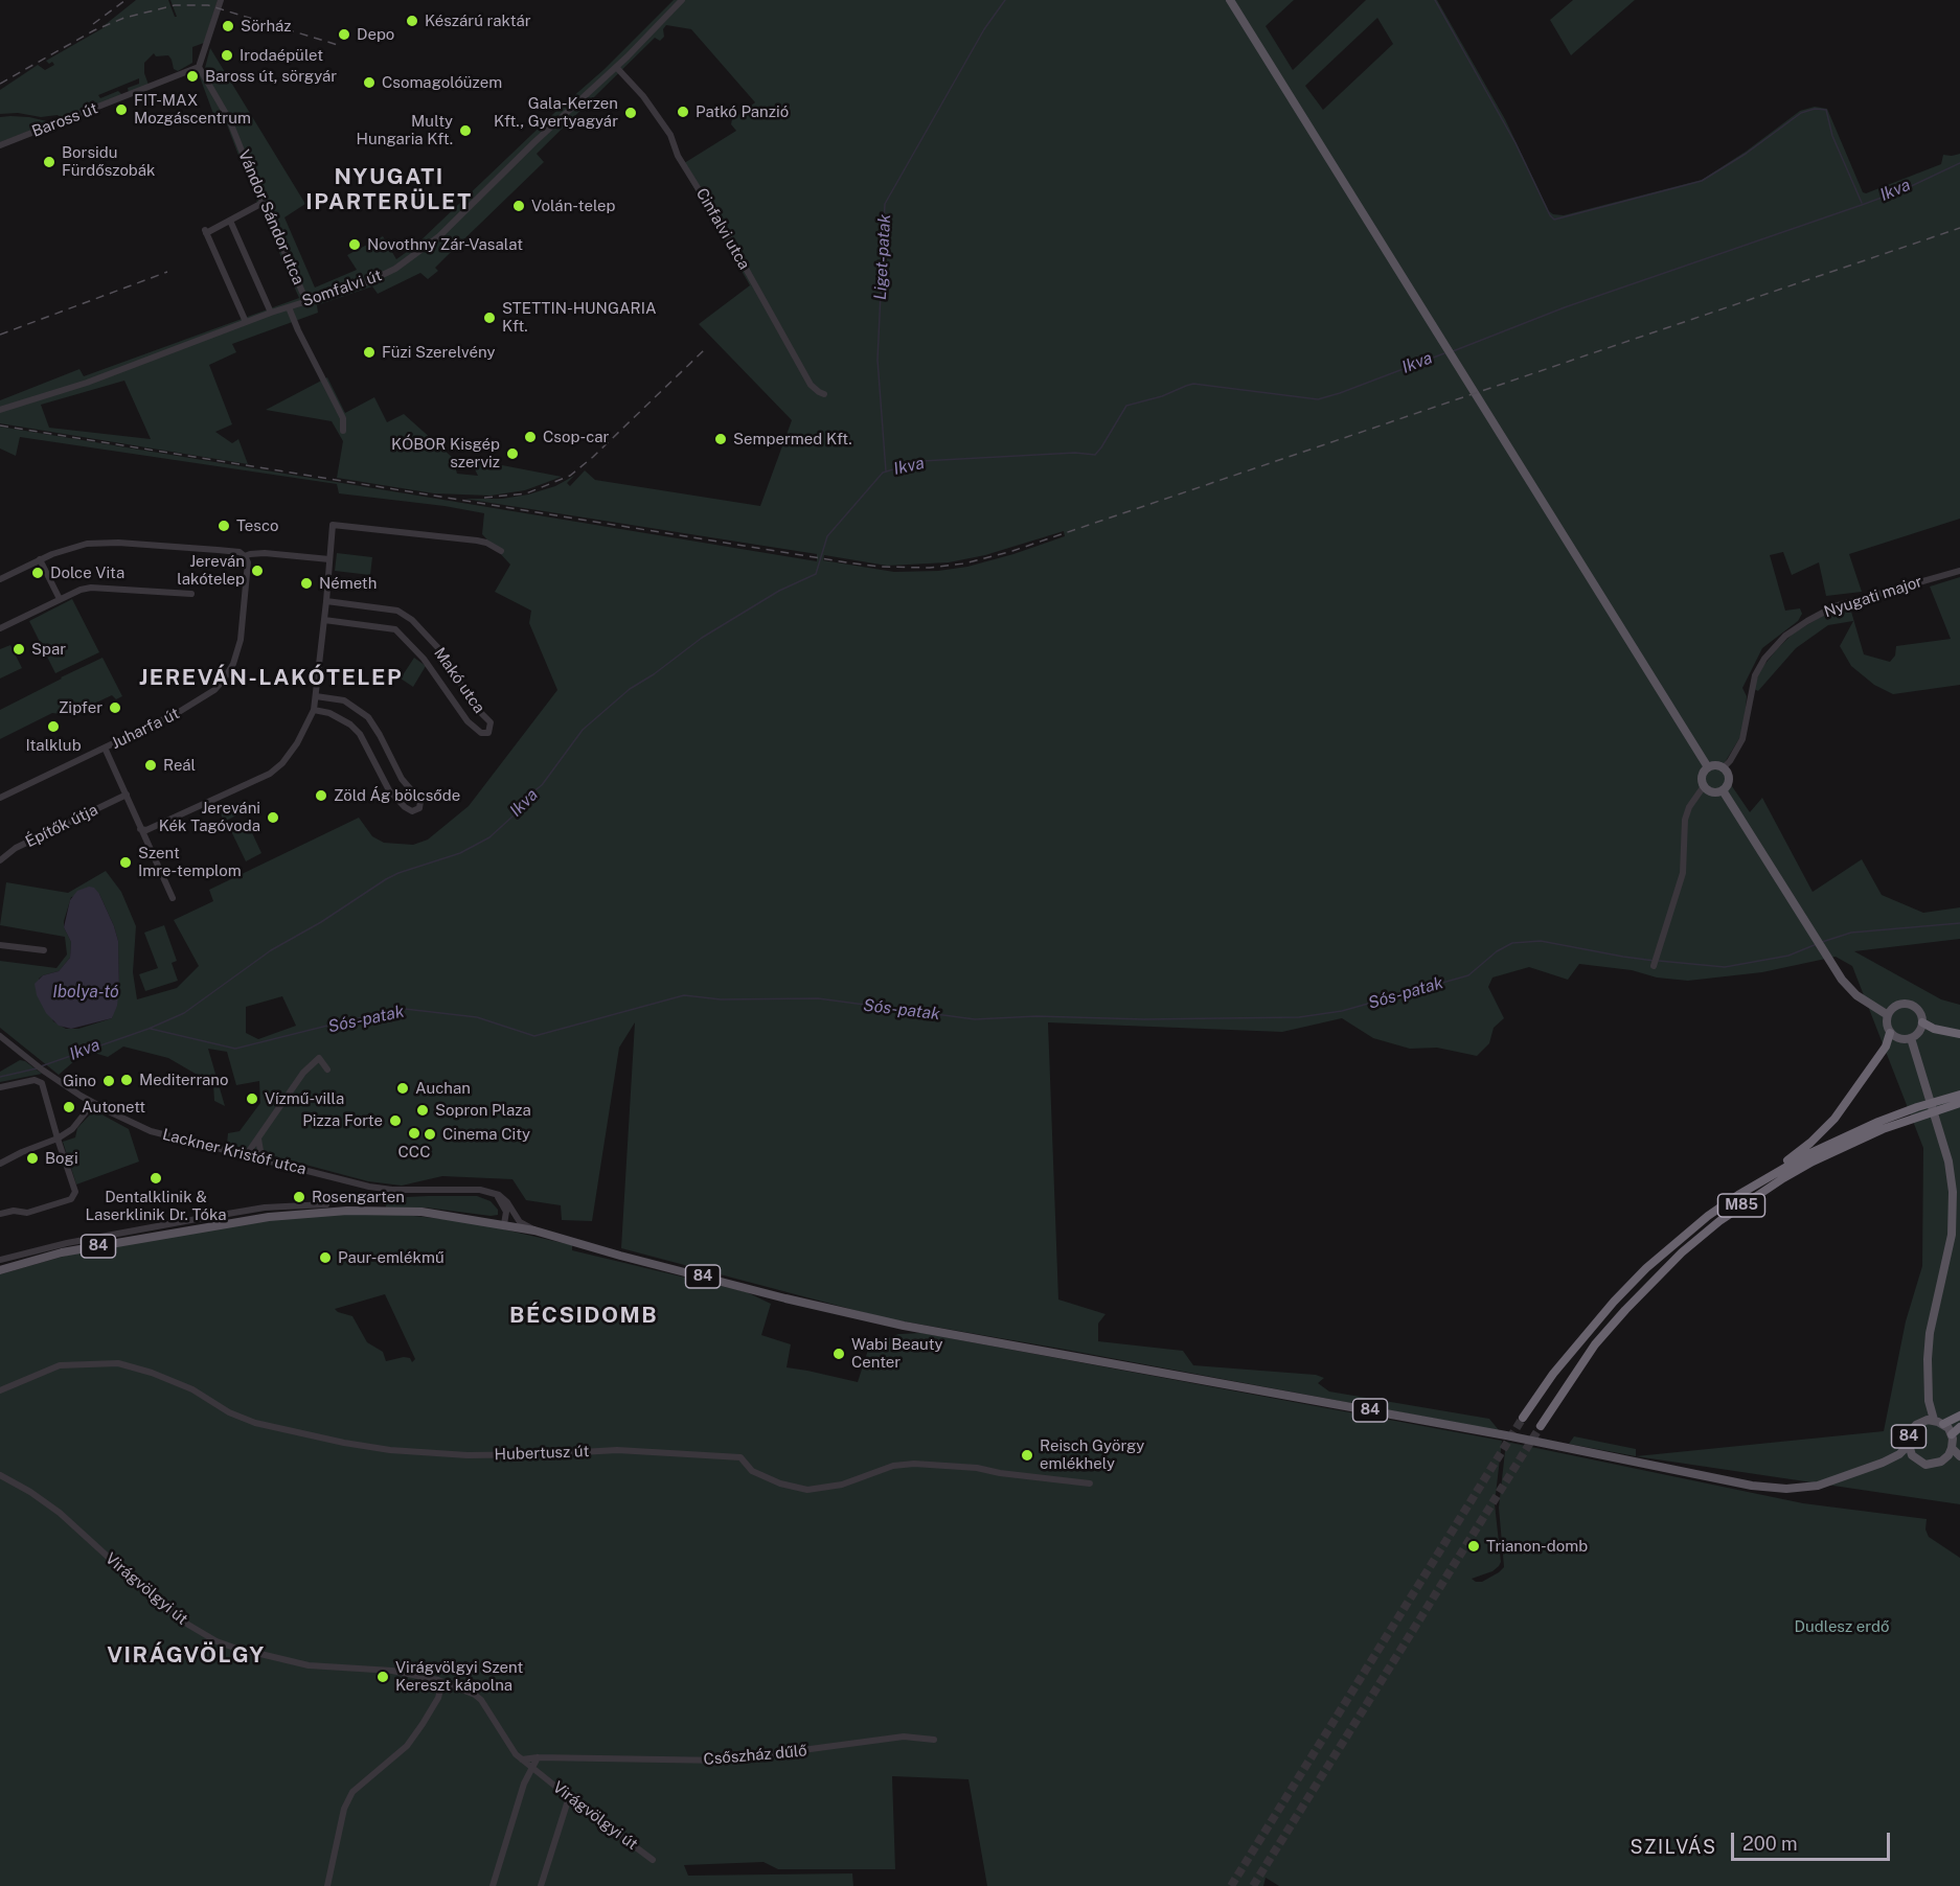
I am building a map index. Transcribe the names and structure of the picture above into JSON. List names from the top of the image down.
{
  "streets": {
    "highway": ["M85"],
    "main road": ["84"],
    "street": [
      "Baross út",
      "Vándor Sándor utca",
      "Cinfalvi utca",
      "Somfalvi út",
      "Nyugati major",
      "Makó utca",
      "Juharfa út",
      "Építők útja",
      "Lackner Kristóf utca",
      "Hubertusz út",
      "Virágvölgyi út",
      "Csőszház dűlő"
    ]
  },
  "crossings": [
    ["Baross út", "Vándor Sándor utca"],
    ["Vándor Sándor utca", "Somfalvi út"],
    ["Cinfalvi utca", "Somfalvi út"],
    ["Lackner Kristóf utca", "84"],
    ["Virágvölgyi út", "Csőszház dűlő"]
  ],
  "districts": [
    "NYUGATI IPARTERÜLET",
    "JEREVÁN-LAKÓTELEP",
    "BÉCSIDOMB",
    "VIRÁGVÖLGY",
    "SZILVÁS"
  ],
  "water": [
    "Ikva",
    "Liget-patak",
    "Ibolya-tó",
    "Sós-patak"
  ],
  "parks": ["Dudlesz erdő"],
  "places": [
    "Készárú raktár",
    "Sörház",
    "Depo",
    "Irodaépület",
    "Baross út, sörgyár",
    "Csomagolóüzem",
    "FIT-MAX Mozgáscentrum",
    "Patkó Panzió",
    "Gala-Kerzen Kft., Gyertyagyár",
    "Multy Hungaria Kft.",
    "Borsidu Fürdőszobák",
    "Volán-telep",
    "Novothny Zár-Vasalat",
    "STETTIN-HUNGARIA Kft.",
    "Füzi Szerelvény",
    "Csop-car",
    "Sempermed Kft.",
    "KÓBOR Kisgép szerviz",
    "Tesco",
    "Jereván lakótelep",
    "Dolce Vita",
    "Németh",
    "Spar",
    "Zipfer",
    "Italklub",
    "Reál",
    "Zöld Ág bölcsőde",
    "Jereváni Kék Tagóvoda",
    "Szent Imre-templom",
    "Mediterrano",
    "Gino",
    "Auchan",
    "Vízmű-villa",
    "Autonett",
    "Sopron Plaza",
    "Pizza Forte",
    "CCC",
    "Cinema City",
    "Bogi",
    "Dentalklinik & Laserklinik Dr. Tóka",
    "Rosengarten",
    "Paur-emlékmű",
    "Wabi Beauty Center",
    "Reisch György emlékhely",
    "Trianon-domb",
    "Virágvölgyi Szent Kereszt kápolna"
  ],
  "scale_bar": "200 m"
}
